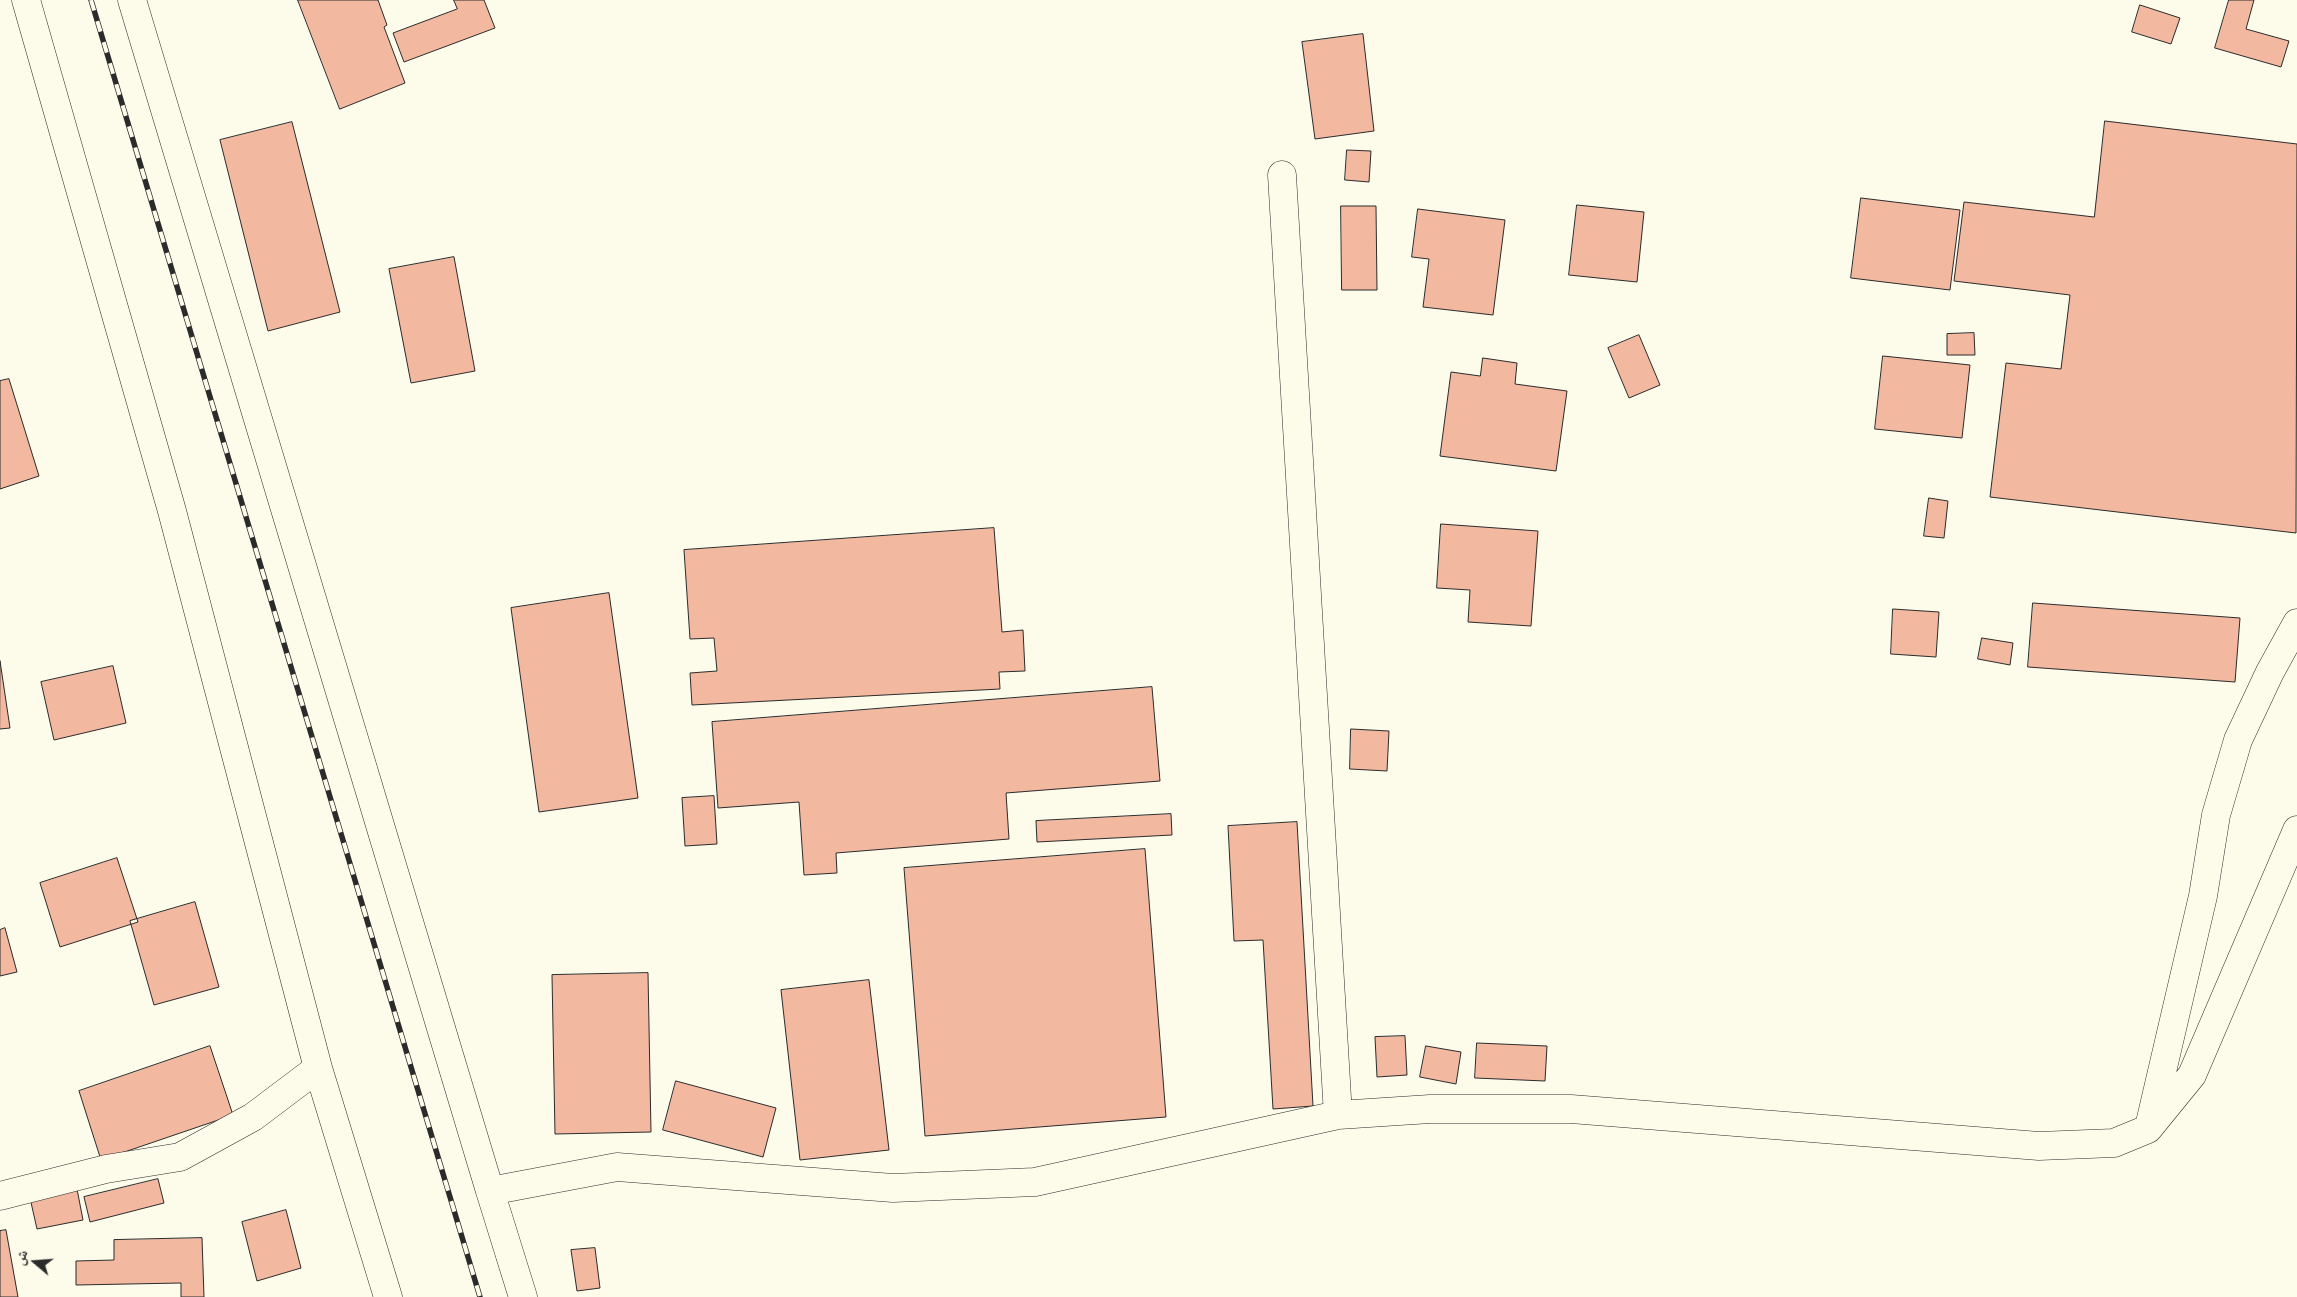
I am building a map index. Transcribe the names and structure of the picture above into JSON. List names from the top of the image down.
{
  "north": "left"
}
